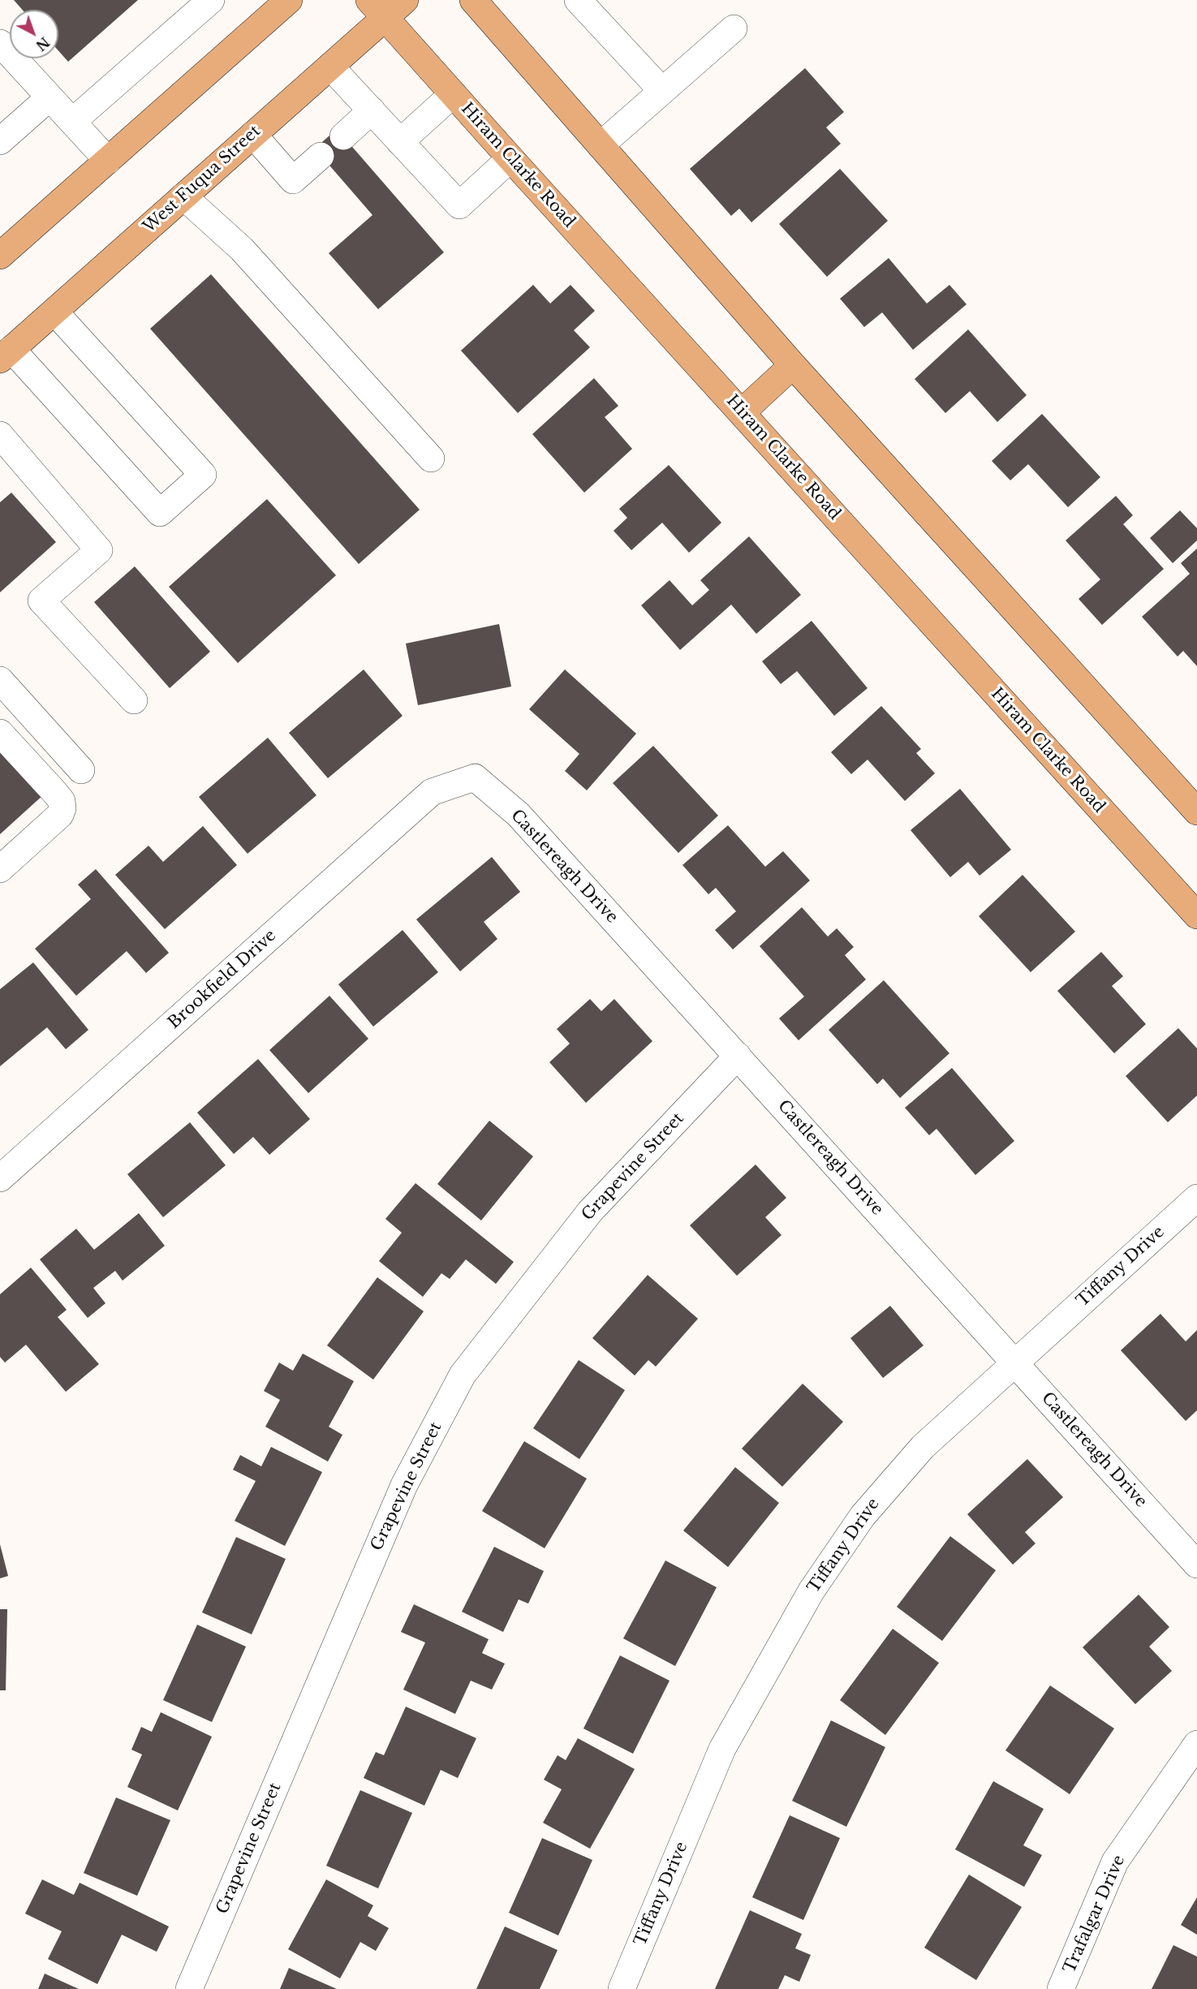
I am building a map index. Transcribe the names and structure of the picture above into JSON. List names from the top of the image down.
{
  "streets": {
    "main road": ["Hiram Clarke Road", "West Fuqua Street"],
    "street": [
      "Castlereagh Drive",
      "Brookfield Drive",
      "Grapevine Street",
      "Tiffany Drive",
      "Trafalgar Drive"
    ]
  },
  "crossings": [
    ["Hiram Clarke Road", "West Fuqua Street"],
    ["Castlereagh Drive", "Brookfield Drive"],
    ["Castlereagh Drive", "Grapevine Street"],
    ["Castlereagh Drive", "Tiffany Drive"]
  ],
  "north": "bottom right"
}
